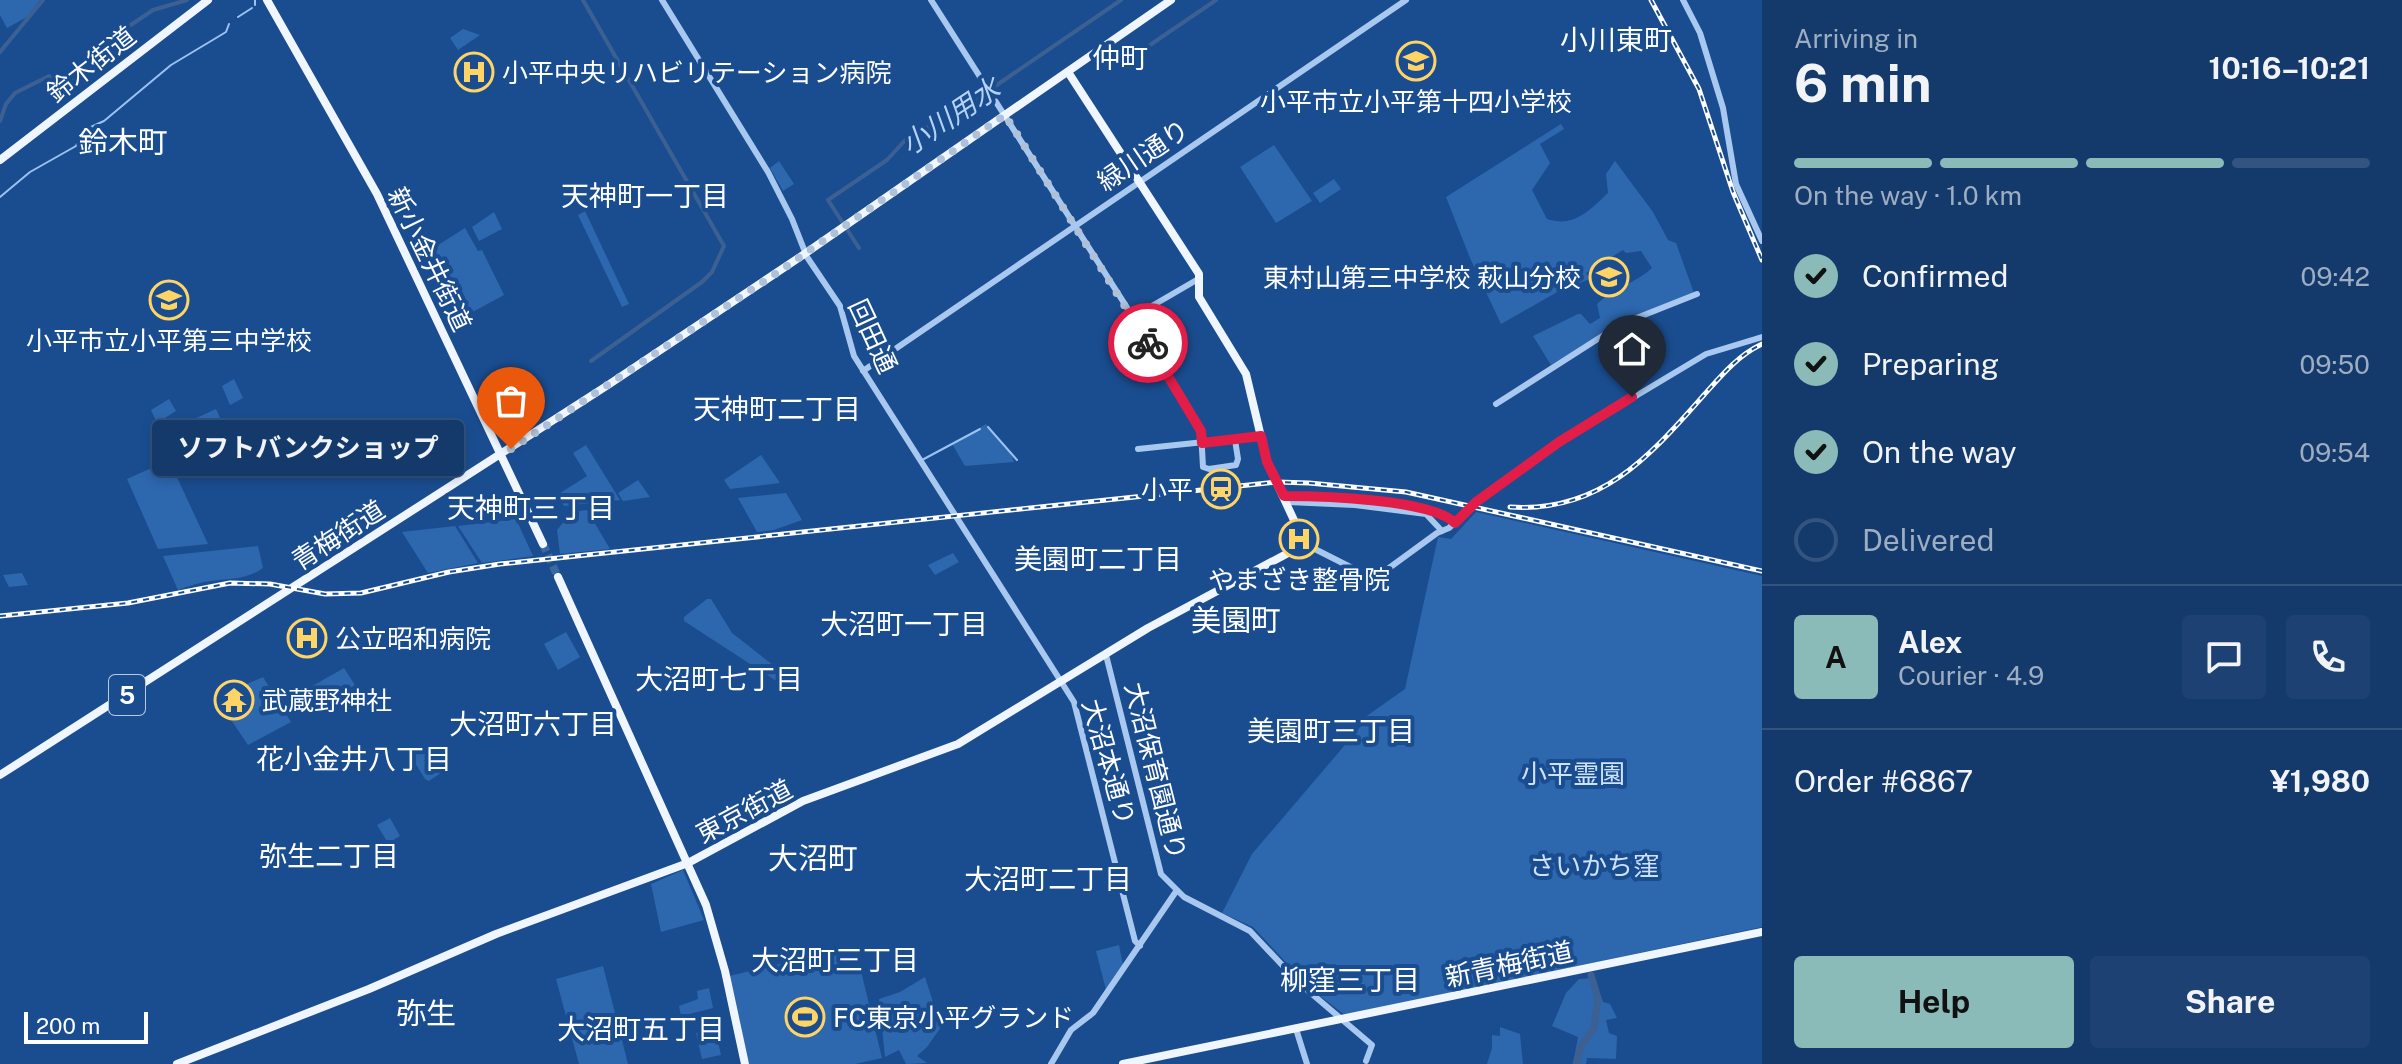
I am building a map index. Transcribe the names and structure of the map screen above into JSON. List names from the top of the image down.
{
  "streets": {
    "main road": [
      "鈴木街道",
      "新小金井街道",
      "青梅街道",
      "5",
      "東京街道",
      "新青梅街道"
    ],
    "street": [
      "緑川通り",
      "回田通",
      "大沼本通り",
      "大沼保育園通り"
    ]
  },
  "crossings": [
    ["緑川通り", "回田通"],
    ["新小金井街道", "青梅街道"],
    ["回田通", "青梅街道"],
    ["回田通", "大沼本通り"],
    ["回田通", "東京街道"],
    ["大沼本通り", "東京街道"],
    ["大沼保育園通り", "東京街道"]
  ],
  "districts": [
    "小川東町",
    "仲町",
    "鈴木町",
    "天神町一丁目",
    "天神町二丁目",
    "天神町三丁目",
    "美園町二丁目",
    "美園町",
    "大沼町一丁目",
    "大沼町七丁目",
    "大沼町六丁目",
    "美園町三丁目",
    "花小金井八丁目",
    "弥生二丁目",
    "大沼町",
    "大沼町二丁目",
    "大沼町三丁目",
    "柳窪三丁目",
    "弥生",
    "大沼町五丁目"
  ],
  "water": ["小川用水"],
  "parks": ["小平霊園", "さいかち窪"],
  "places": {
    "school or university": ["小平市立小平第十四小学校", "東村山第三中学校 萩山分校", "小平市立小平第三中学校"],
    "hospital": ["小平中央リハビリテーション病院", "やまざき整骨院", "公立昭和病院"],
    "other": ["ソフトバンクショップ"],
    "station": ["小平"],
    "temple": ["武蔵野神社"],
    "sports": ["FC東京小平グランド"]
  },
  "scale_bar": "200 m",
  "page": {
    "heading": ["6 min", "Arriving in", "10:16–10:21"],
    "panel": [
      "Alex",
      "Courier · 4.9",
      "Order #6867",
      "¥1,980"
    ],
    "bar": "On the way · 1.0 km",
    "list": [
      ["Confirmed", "09:42"],
      ["Preparing", "09:50"],
      ["On the way", "09:54"],
      "Delivered"
    ],
    "bubble": "ソフトバンクショップ",
    "round": "A",
    "buttons": ["Help", "Share"],
    "scale": "200 m"
  }
}
